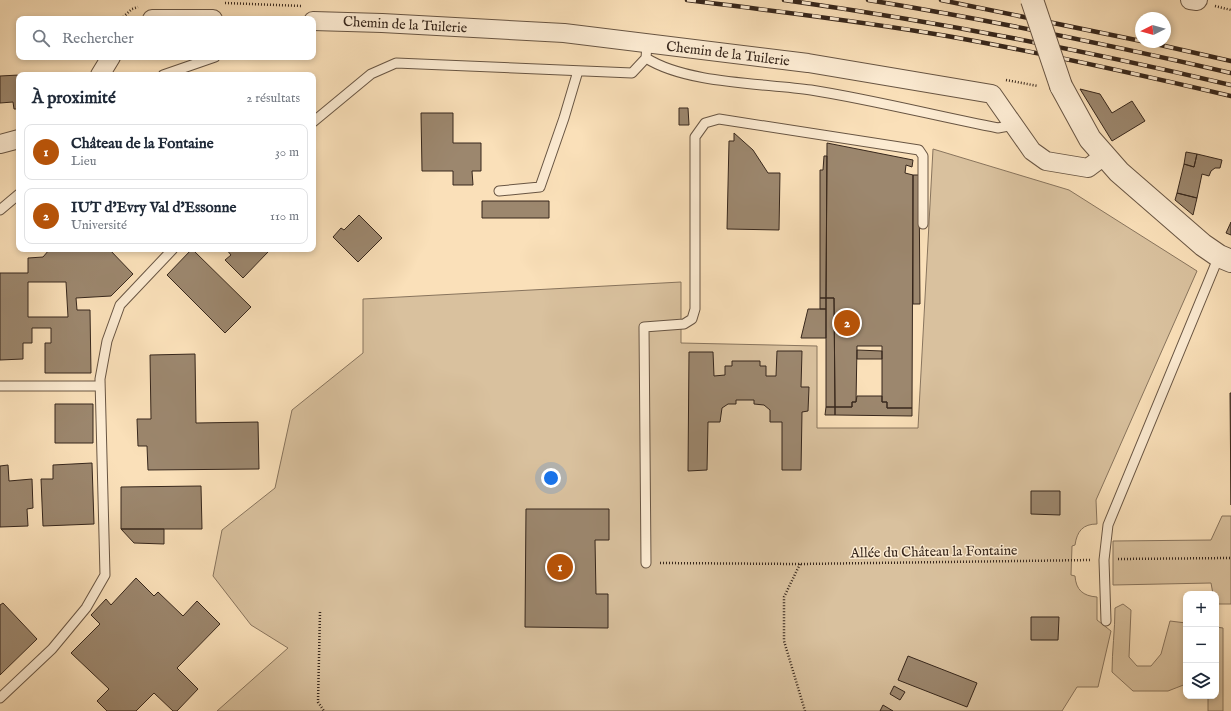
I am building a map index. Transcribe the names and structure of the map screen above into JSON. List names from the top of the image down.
{
  "streets": {
    "street": ["Chemin de la Tuilerie"],
    "path": ["Allée du Château la Fontaine"]
  },
  "north": "left",
  "page": {
    "search": "Rechercher",
    "heading": ["À proximité", "2 résultats"],
    "list": [
      {
        "mark": "1",
        "name": "Château de la Fontaine",
        "note": "Lieu",
        "value": "30 m"
      },
      {
        "mark": "2",
        "name": "IUT d'Evry Val d'Essonne",
        "note": "Université",
        "value": "110 m"
      }
    ],
    "pins": ["2", "1"],
    "map_buttons": ["+", "−"]
  }
}
